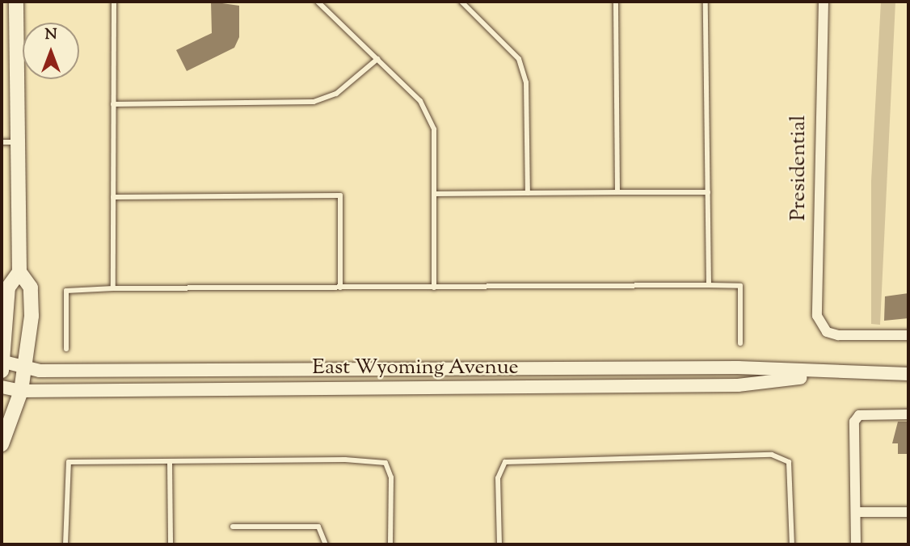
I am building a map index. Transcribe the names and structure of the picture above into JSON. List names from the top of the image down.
{
  "streets": {
    "street": ["Presidential", "East Wyoming Avenue"]
  },
  "north": "top"
}
